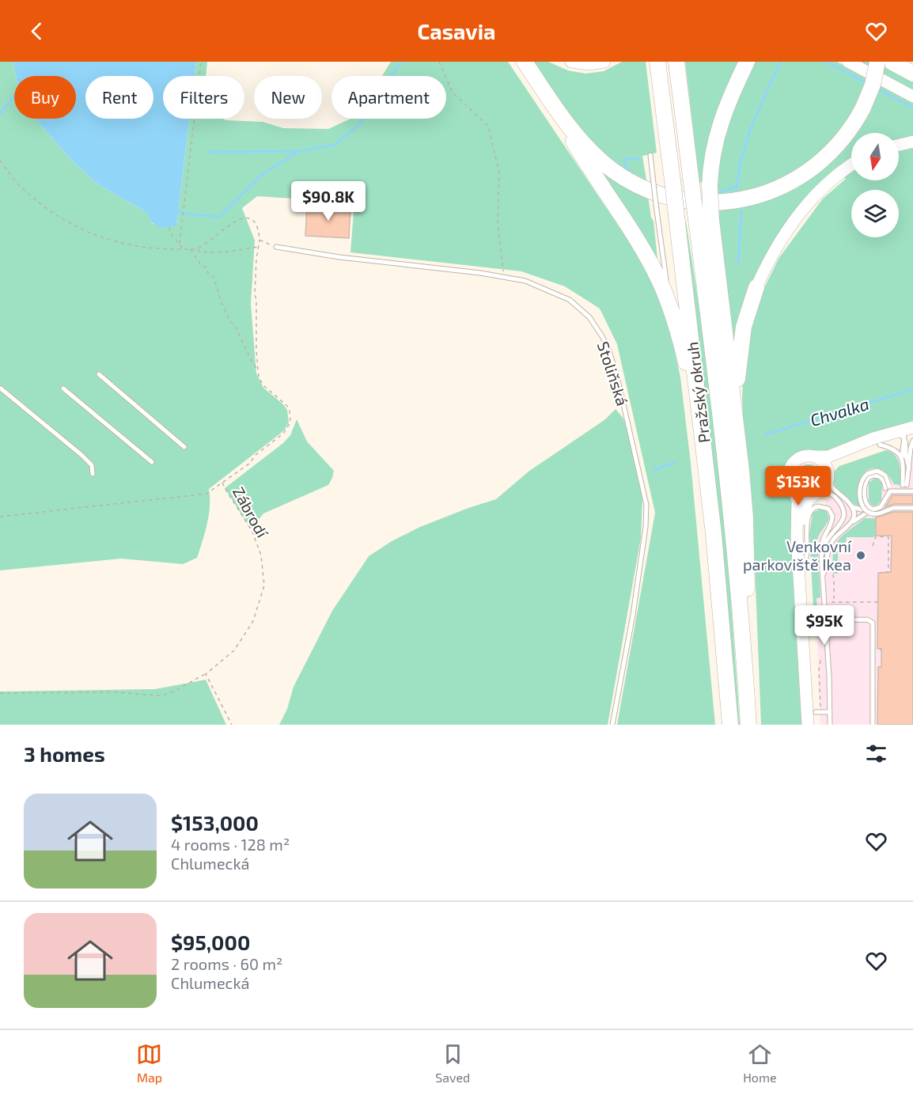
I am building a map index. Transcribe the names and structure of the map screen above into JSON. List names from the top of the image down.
{
  "streets": {
    "highway": ["Pražský okruh"],
    "lane": ["Stoliňská"],
    "path": ["Zábrodí"]
  },
  "water": ["Chvalka"],
  "places": ["Venkovní parkoviště Ikea"],
  "north": "bottom",
  "page": {
    "header": "Casavia",
    "chip": [
      "Buy",
      "Rent",
      "Filters",
      "New",
      "Apartment"
    ],
    "price": ["$90.8K", "$153K", "$95K"],
    "heading": "3 homes",
    "list": [
      {
        "name": "$153,000",
        "note": "4 rooms · 128 m² · Chlumecká"
      },
      {
        "name": "$95,000",
        "note": "2 rooms · 60 m² · Chlumecká"
      }
    ],
    "tabs": ["Map", "Saved", "Home"]
  }
}
